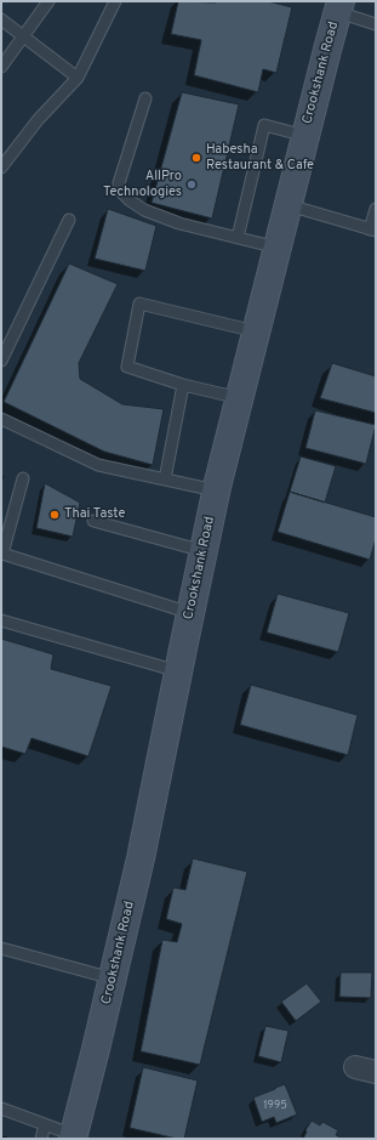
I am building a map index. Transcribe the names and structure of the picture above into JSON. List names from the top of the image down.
{
  "streets": {
    "street": ["Crookshank Road"]
  },
  "places": ["Habesha Restaurant & Cafe", "AllPro Technologies", "Thai Taste"],
  "house_numbers": ["1995"]
}
